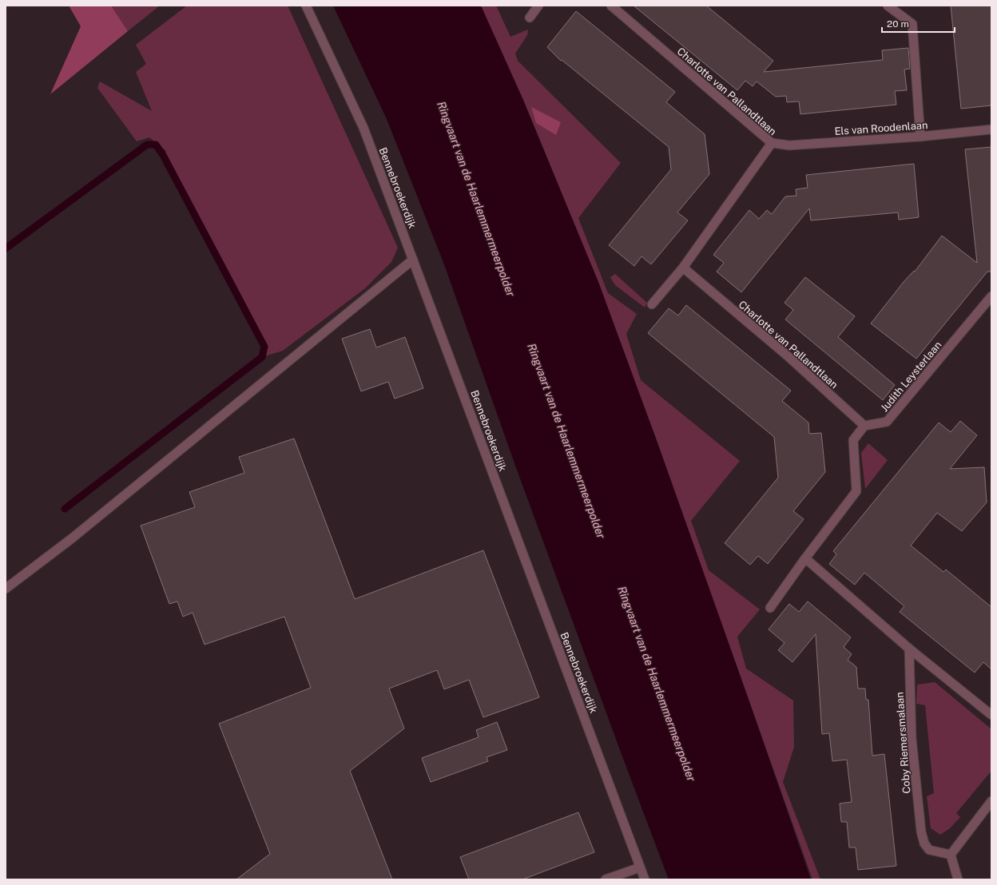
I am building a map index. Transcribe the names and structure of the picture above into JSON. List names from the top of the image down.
{
  "streets": {
    "street": [
      "Charlotte van Pallandtlaan",
      "Els van Roodenlaan",
      "Bennebroekerdijk",
      "Judith Leysterlaan",
      "Coby Riemersmalaan"
    ]
  },
  "crossings": [
    ["Charlotte van Pallandtlaan", "Els van Roodenlaan"],
    ["Charlotte van Pallandtlaan", "Judith Leysterlaan"]
  ],
  "water": ["Ringvaart van de Haarlemmermeerpolder"],
  "scale_bar": "20 m"
}
